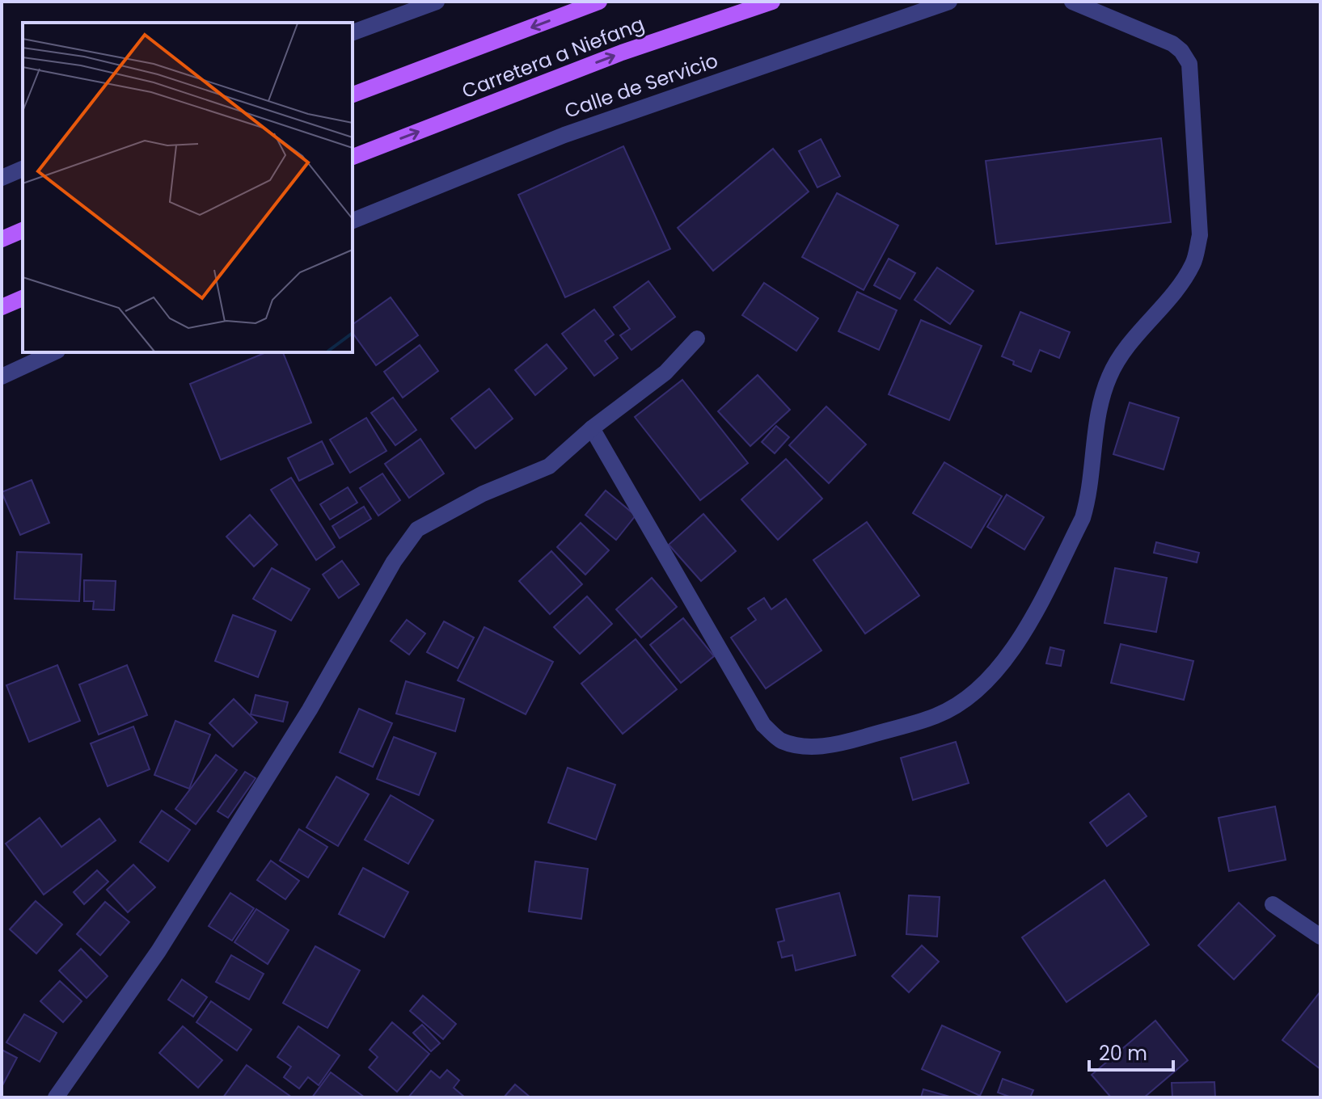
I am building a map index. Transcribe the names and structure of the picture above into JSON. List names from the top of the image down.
{
  "streets": {
    "main road": ["Carretera a Niefang"],
    "street": ["Calle de Servicio"]
  },
  "scale_bar": "20 m"
}
